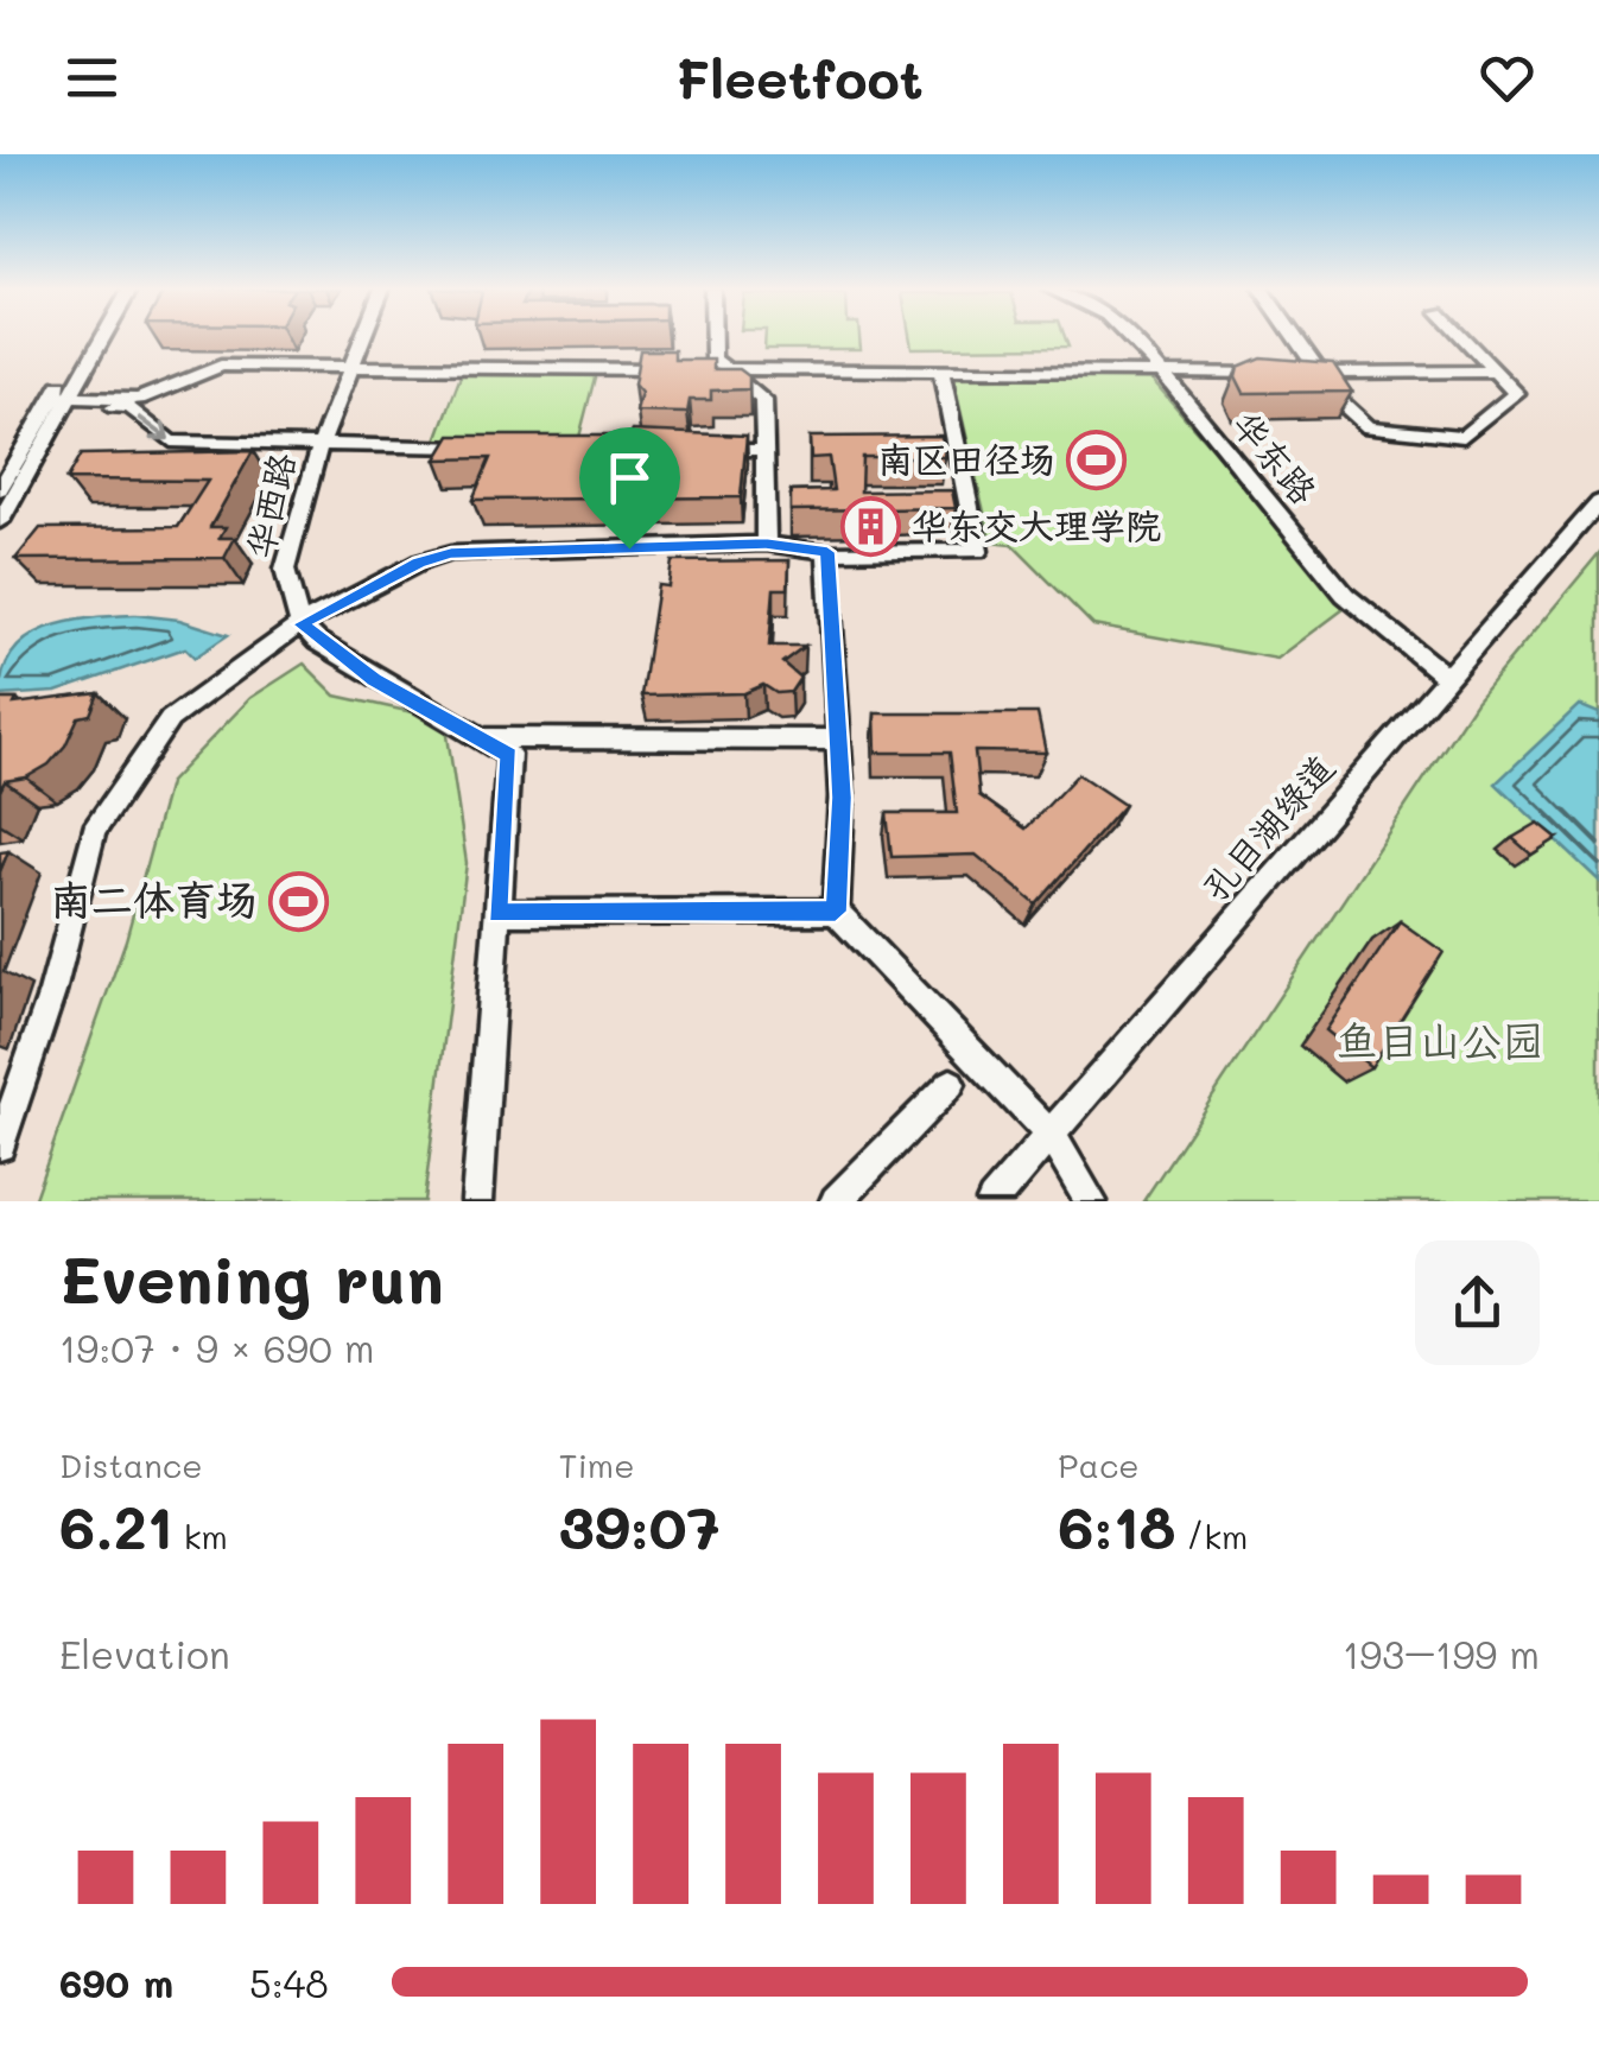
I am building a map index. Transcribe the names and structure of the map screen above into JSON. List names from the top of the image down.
{
  "streets": {
    "street": ["华东路", "华西路", "孔目湖绿道"]
  },
  "crossings": [
    ["华东路", "孔目湖绿道"]
  ],
  "parks": ["鱼目山公园"],
  "places": {
    "sports": ["南区田径场", "南二体育场"],
    "building": ["华东交大理学院"]
  },
  "page": {
    "header": "Fleetfoot",
    "heading": ["Evening run", "19:07 · 9 × 690 m"],
    "stats": [
      ["Distance", "6.21 km"],
      ["Time", "39:07"],
      ["Pace", "6:18 /km"]
    ],
    "chart": ["Elevation", "193–199 m"],
    "list": [
      {
        "name": "690 m",
        "note": "5:48"
      }
    ]
  }
}
